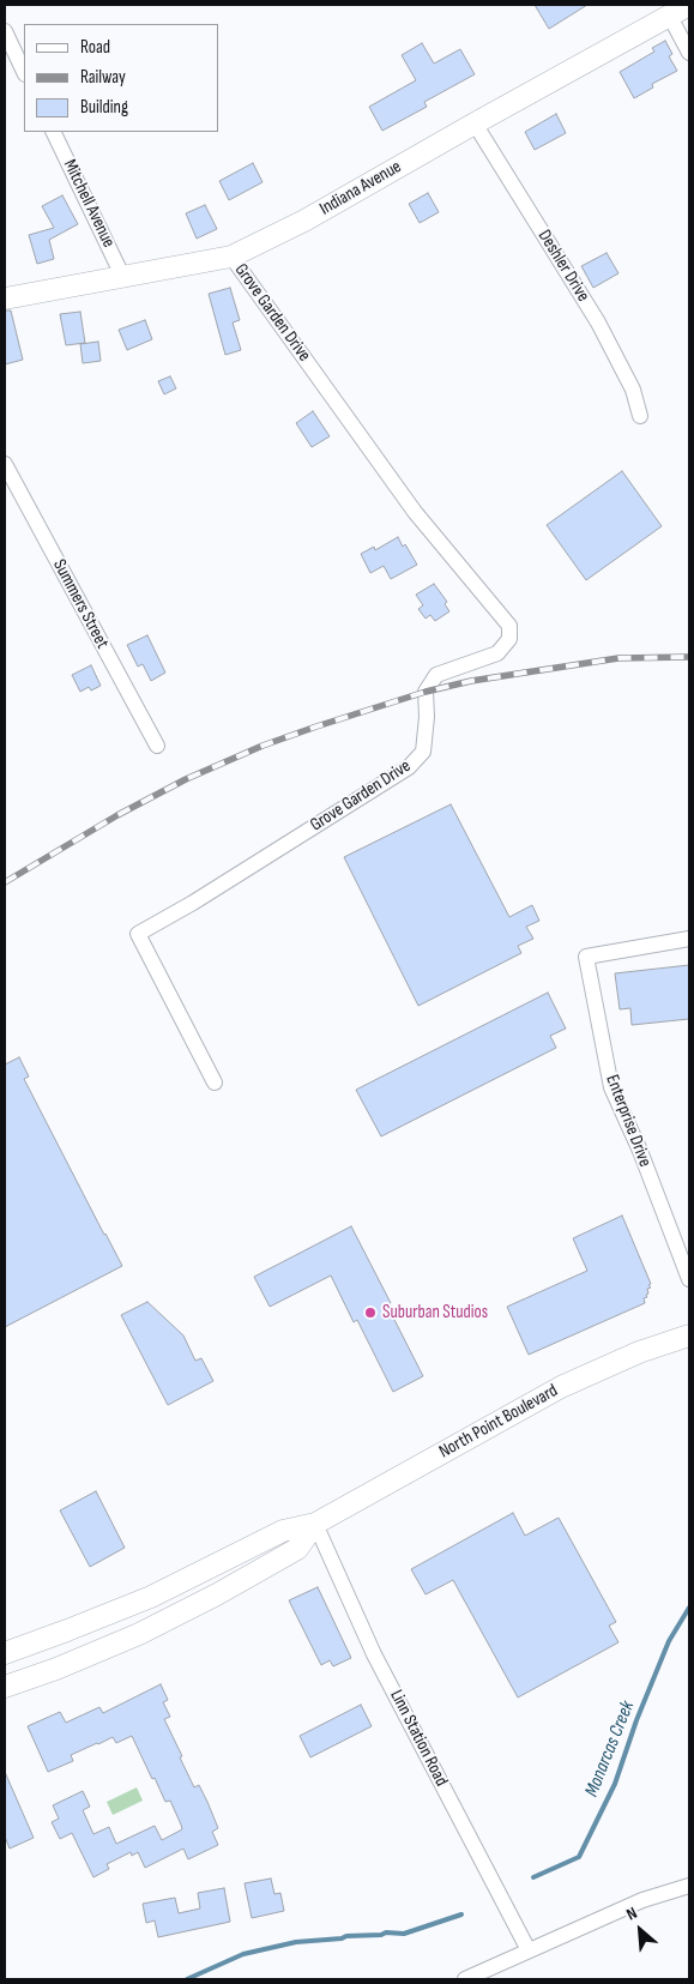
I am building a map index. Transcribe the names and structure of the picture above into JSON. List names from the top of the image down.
{
  "streets": {
    "main road": ["Indiana Avenue", "North Point Boulevard"],
    "street": [
      "Mitchell Avenue",
      "Deshler Drive",
      "Grove Garden Drive",
      "Summers Street",
      "Enterprise Drive",
      "Linn Station Road"
    ]
  },
  "crossings": [
    ["Indiana Avenue", "Mitchell Avenue"],
    ["Indiana Avenue", "Deshler Drive"],
    ["Indiana Avenue", "Grove Garden Drive"],
    ["North Point Boulevard", "Linn Station Road"]
  ],
  "water": ["Monarcas Creek"],
  "places": ["Suburban Studios"],
  "legend": ["Road", "Railway", "Building"],
  "north": "top left"
}
